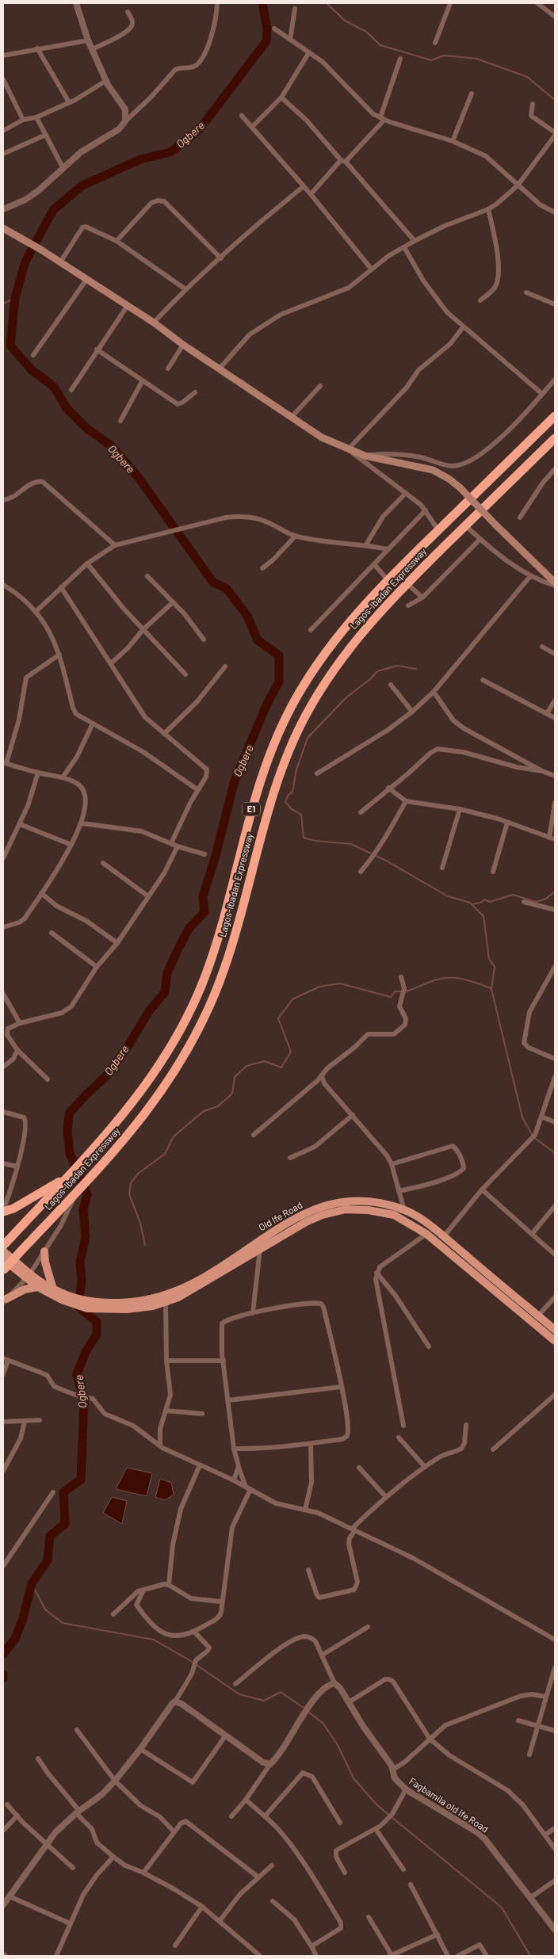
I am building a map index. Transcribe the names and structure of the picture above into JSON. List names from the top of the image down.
{
  "streets": {
    "highway": ["Lagos-Ibadan Expressway", "E1"],
    "main road": ["Old Ife Road"],
    "street": ["Fagbamila old ife Road"]
  },
  "water": ["Ogbere"]
}
